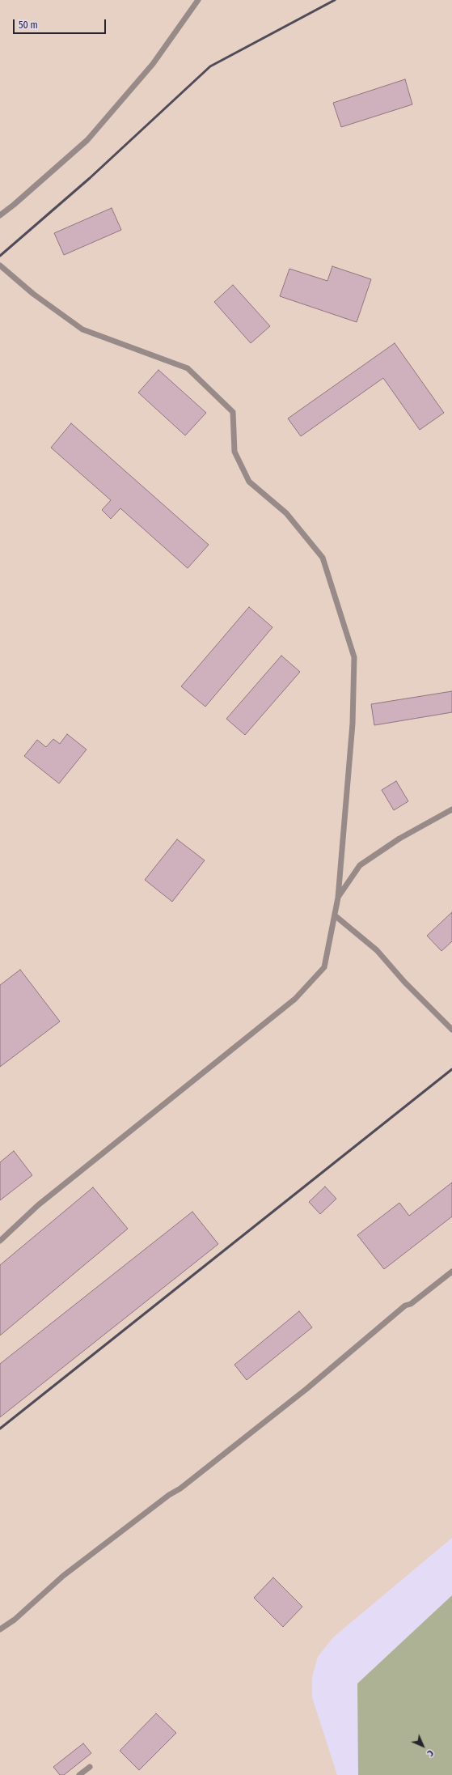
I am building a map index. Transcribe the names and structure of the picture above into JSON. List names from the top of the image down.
{
  "scale_bar": "50 m",
  "north": "bottom right"
}
